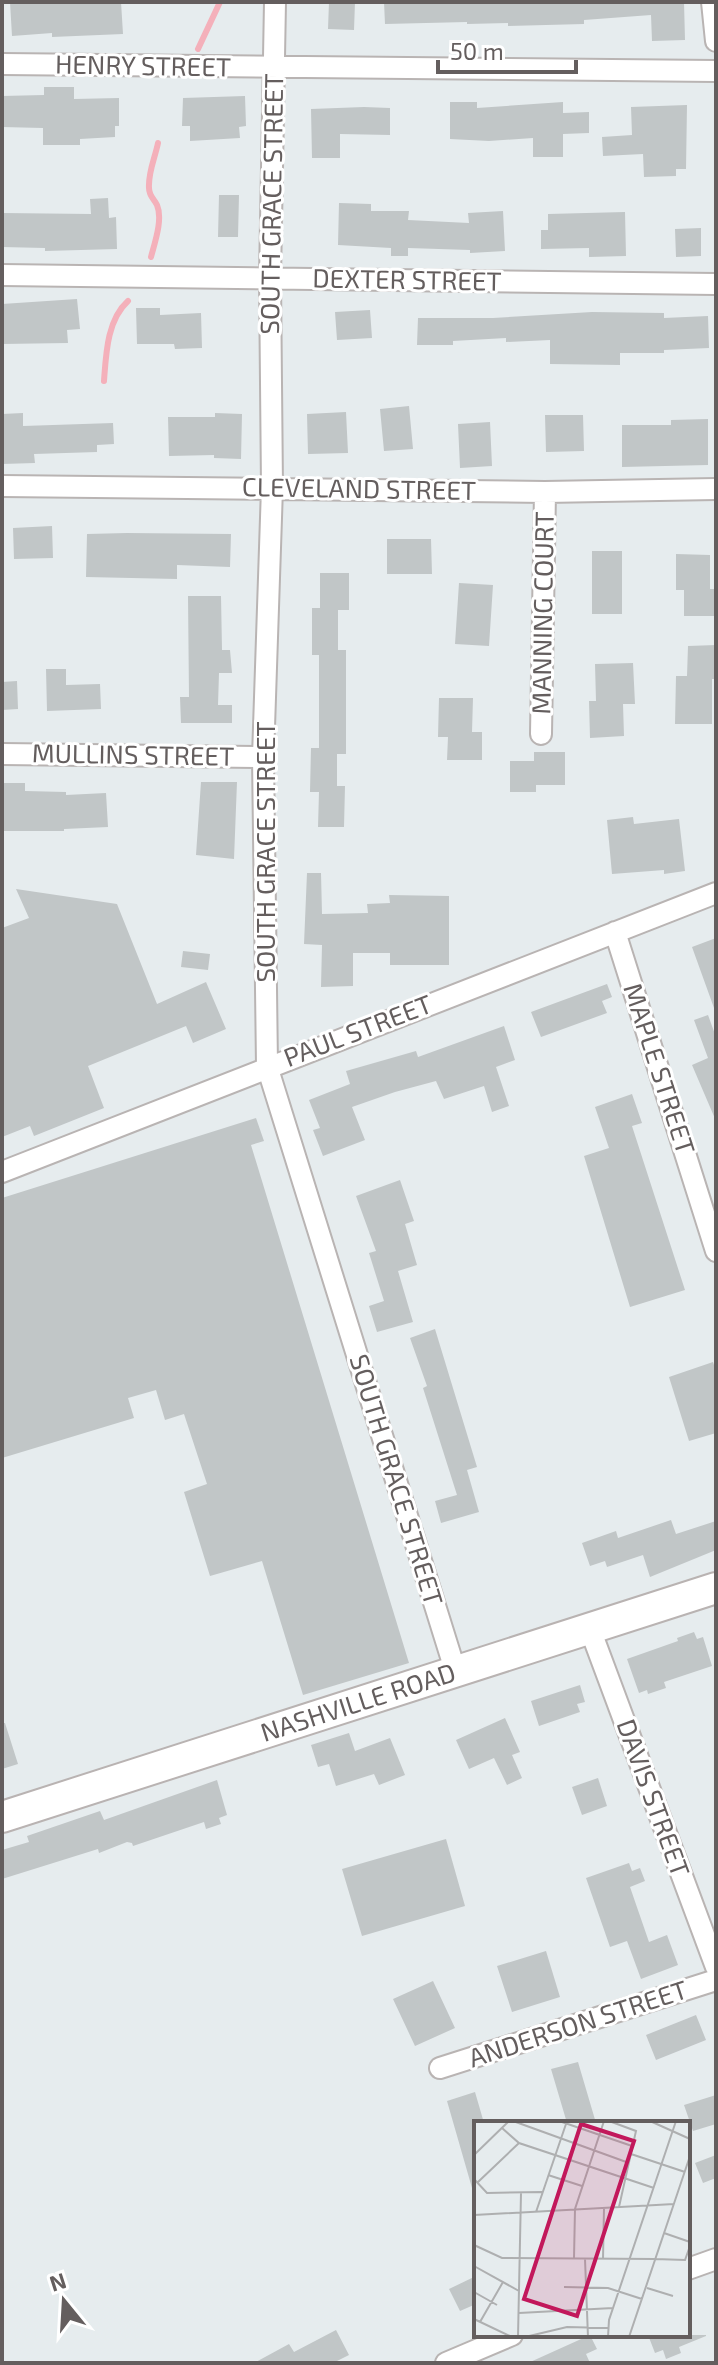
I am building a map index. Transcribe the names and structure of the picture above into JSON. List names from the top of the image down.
{
  "streets": {
    "main road": ["NASHVILLE ROAD"],
    "street": [
      "HENRY STREET",
      "SOUTH GRACE STREET",
      "DEXTER STREET",
      "CLEVELAND STREET",
      "MANNING COURT",
      "MULLINS STREET",
      "PAUL STREET",
      "MAPLE STREET",
      "DAVIS STREET",
      "ANDERSON STREET"
    ]
  },
  "crossings": [
    ["HENRY STREET", "SOUTH GRACE STREET"],
    ["SOUTH GRACE STREET", "DEXTER STREET"],
    ["SOUTH GRACE STREET", "CLEVELAND STREET"],
    ["SOUTH GRACE STREET", "MULLINS STREET"],
    ["SOUTH GRACE STREET", "PAUL STREET"],
    ["SOUTH GRACE STREET", "NASHVILLE ROAD"],
    ["CLEVELAND STREET", "MANNING COURT"],
    ["PAUL STREET", "MAPLE STREET"],
    ["NASHVILLE ROAD", "DAVIS STREET"]
  ],
  "scale_bar": "50 m",
  "north": "top"
}
